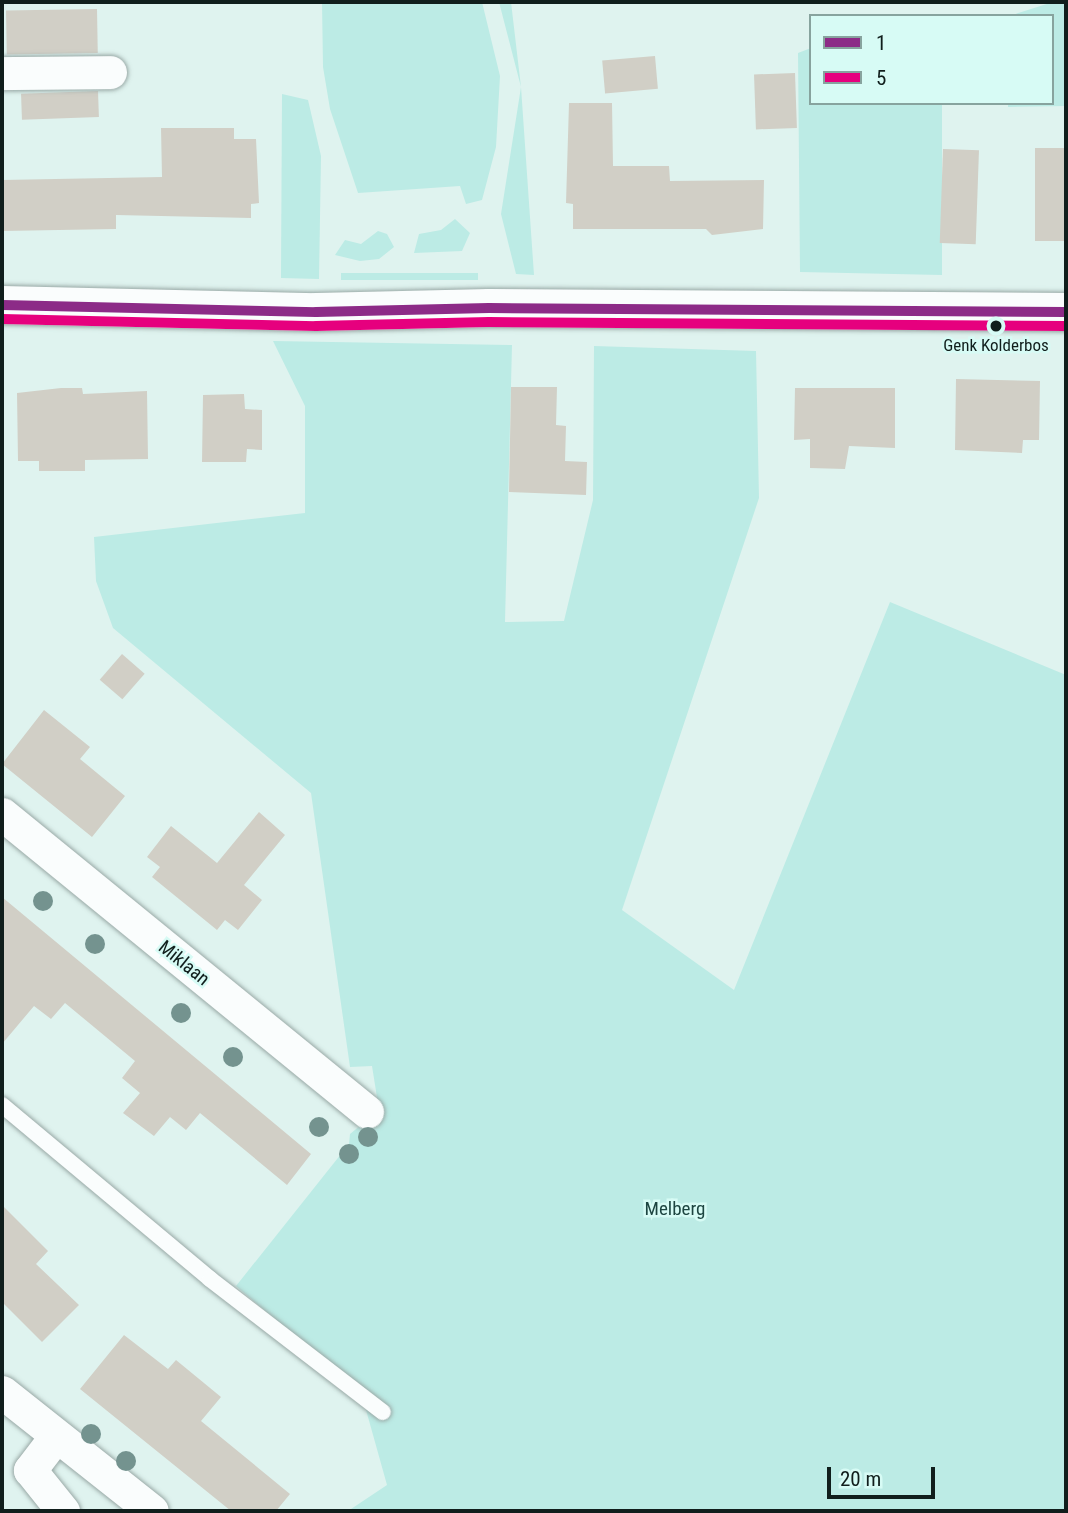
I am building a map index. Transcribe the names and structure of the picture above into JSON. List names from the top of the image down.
{
  "streets": {
    "street": ["Miklaan"]
  },
  "parks": ["Melberg"],
  "places": ["Genk Kolderbos"],
  "lines": ["transit line 1", "transit line 5"],
  "legend": ["1", "5"],
  "scale_bar": "20 m"
}
